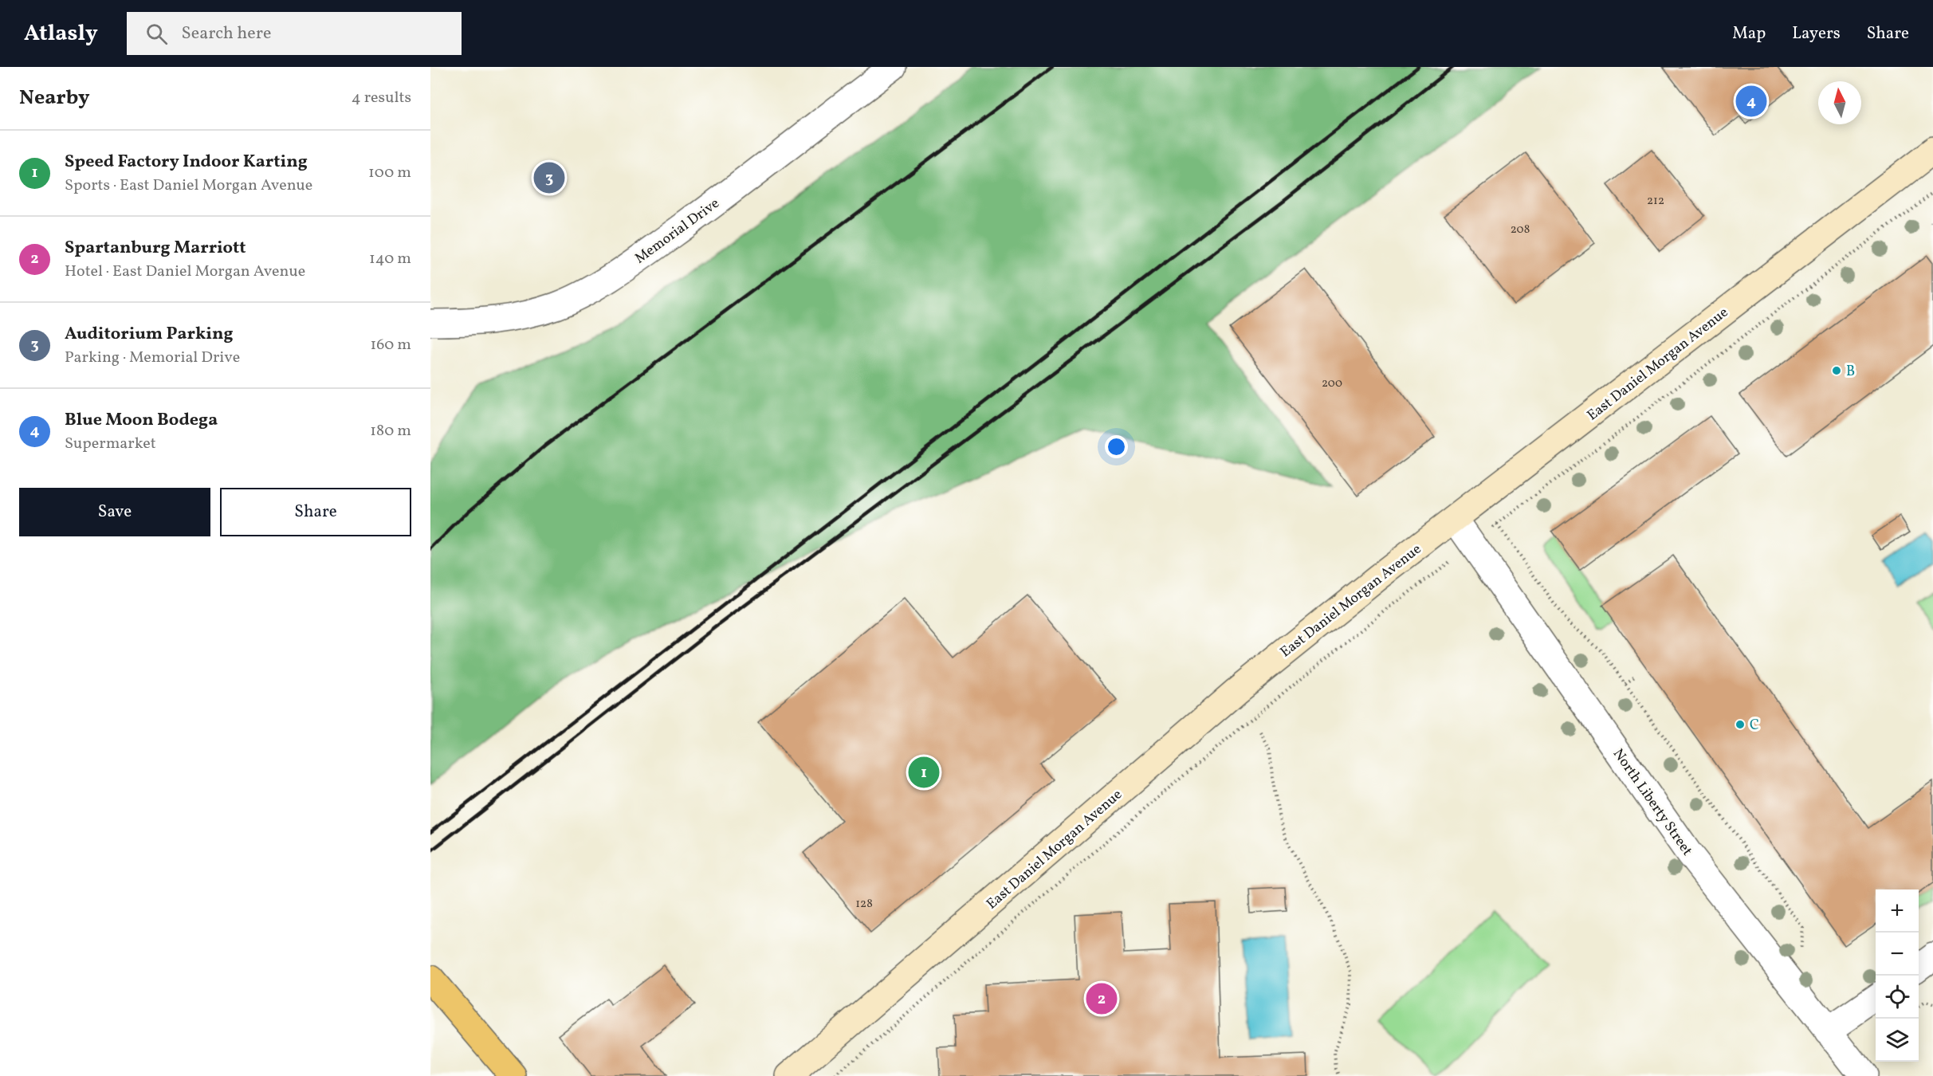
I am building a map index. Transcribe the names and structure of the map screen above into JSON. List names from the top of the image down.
{
  "streets": {
    "main road": ["East Daniel Morgan Avenue"],
    "street": ["Memorial Drive", "North Liberty Street"]
  },
  "crossings": [
    ["East Daniel Morgan Avenue", "North Liberty Street"]
  ],
  "places": ["B", "C"],
  "house_numbers": [
    "212",
    "208",
    "200",
    "128"
  ],
  "north": "top",
  "page": {
    "header": "Atlasly",
    "search": "Search here",
    "nav": ["Map", "Layers", "Share"],
    "heading": ["Nearby", "4 results"],
    "pins": [
      "4",
      "3",
      "1",
      "2"
    ],
    "list": [
      {
        "mark": "1",
        "name": "Speed Factory Indoor Karting",
        "note": "Sports · East Daniel Morgan Avenue",
        "value": "100 m"
      },
      {
        "mark": "2",
        "name": "Spartanburg Marriott",
        "note": "Hotel · East Daniel Morgan Avenue",
        "value": "140 m"
      },
      {
        "mark": "3",
        "name": "Auditorium Parking",
        "note": "Parking · Memorial Drive",
        "value": "160 m"
      },
      {
        "mark": "4",
        "name": "Blue Moon Bodega",
        "note": "Supermarket",
        "value": "180 m"
      }
    ],
    "buttons": ["Save", "Share"],
    "map_buttons": ["+", "−"]
  }
}
